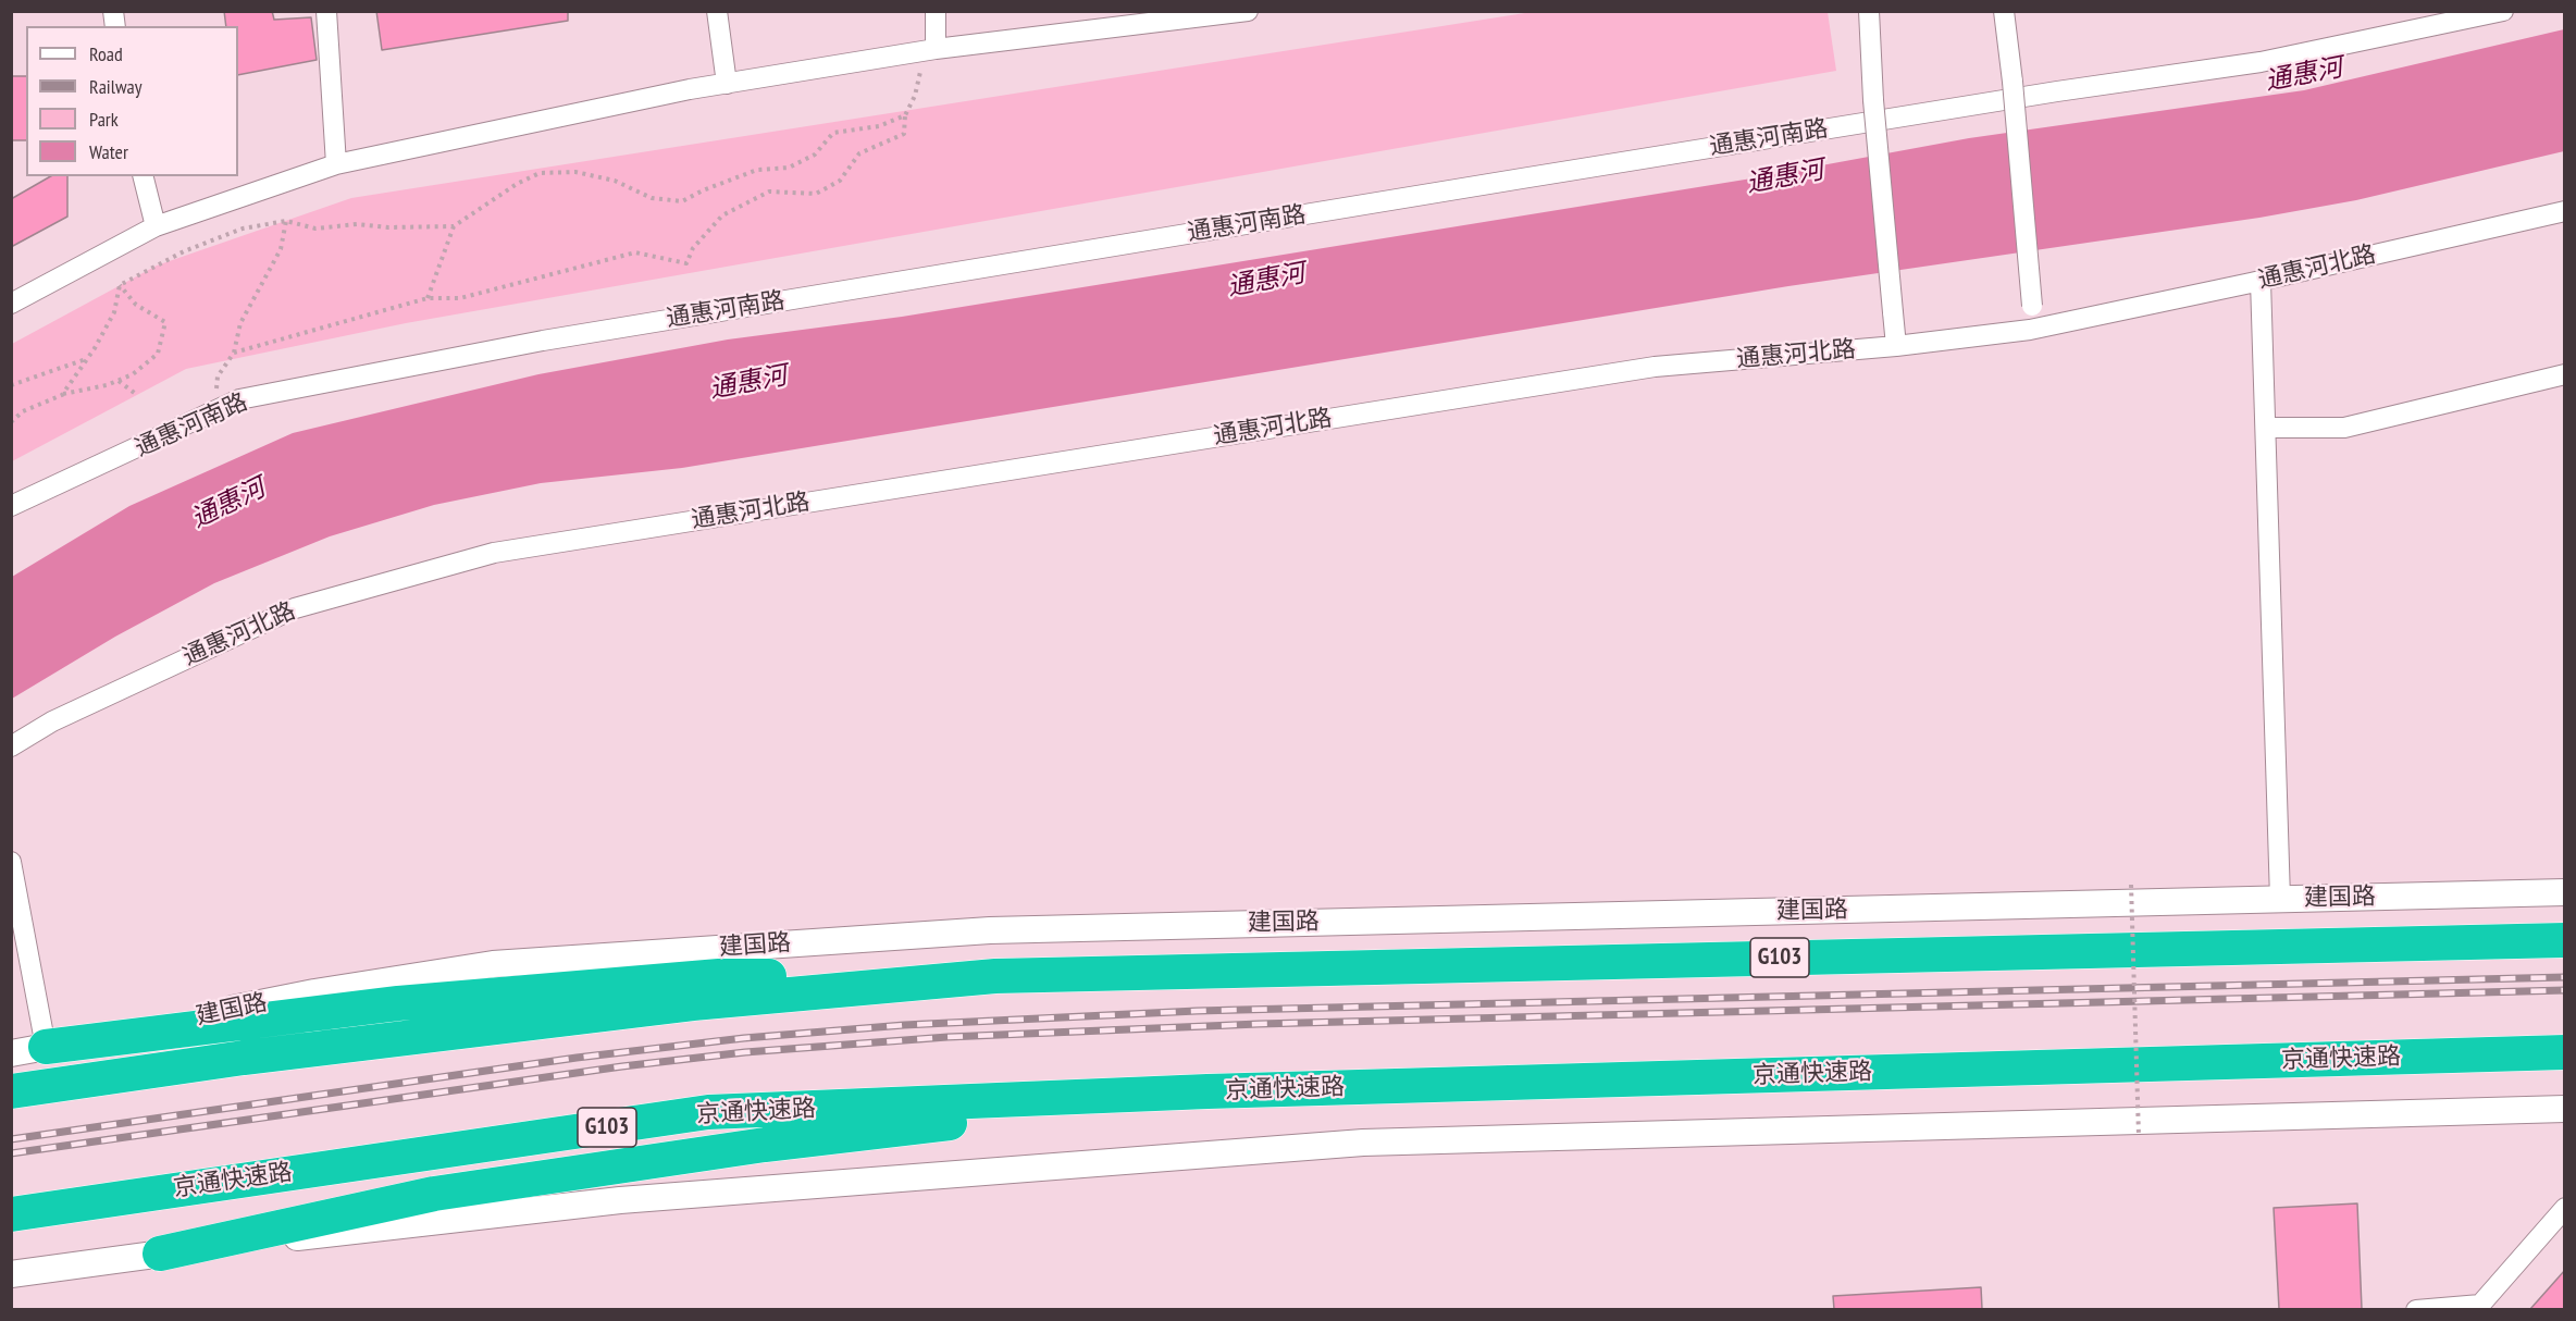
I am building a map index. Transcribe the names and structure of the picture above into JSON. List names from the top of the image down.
{
  "streets": {
    "highway": ["G103", "京通快速路"],
    "main road": ["建国路"],
    "street": ["通惠河南路", "通惠河北路"]
  },
  "water": ["通惠河"],
  "legend": [
    "Road",
    "Railway",
    "Park",
    "Water"
  ]
}
